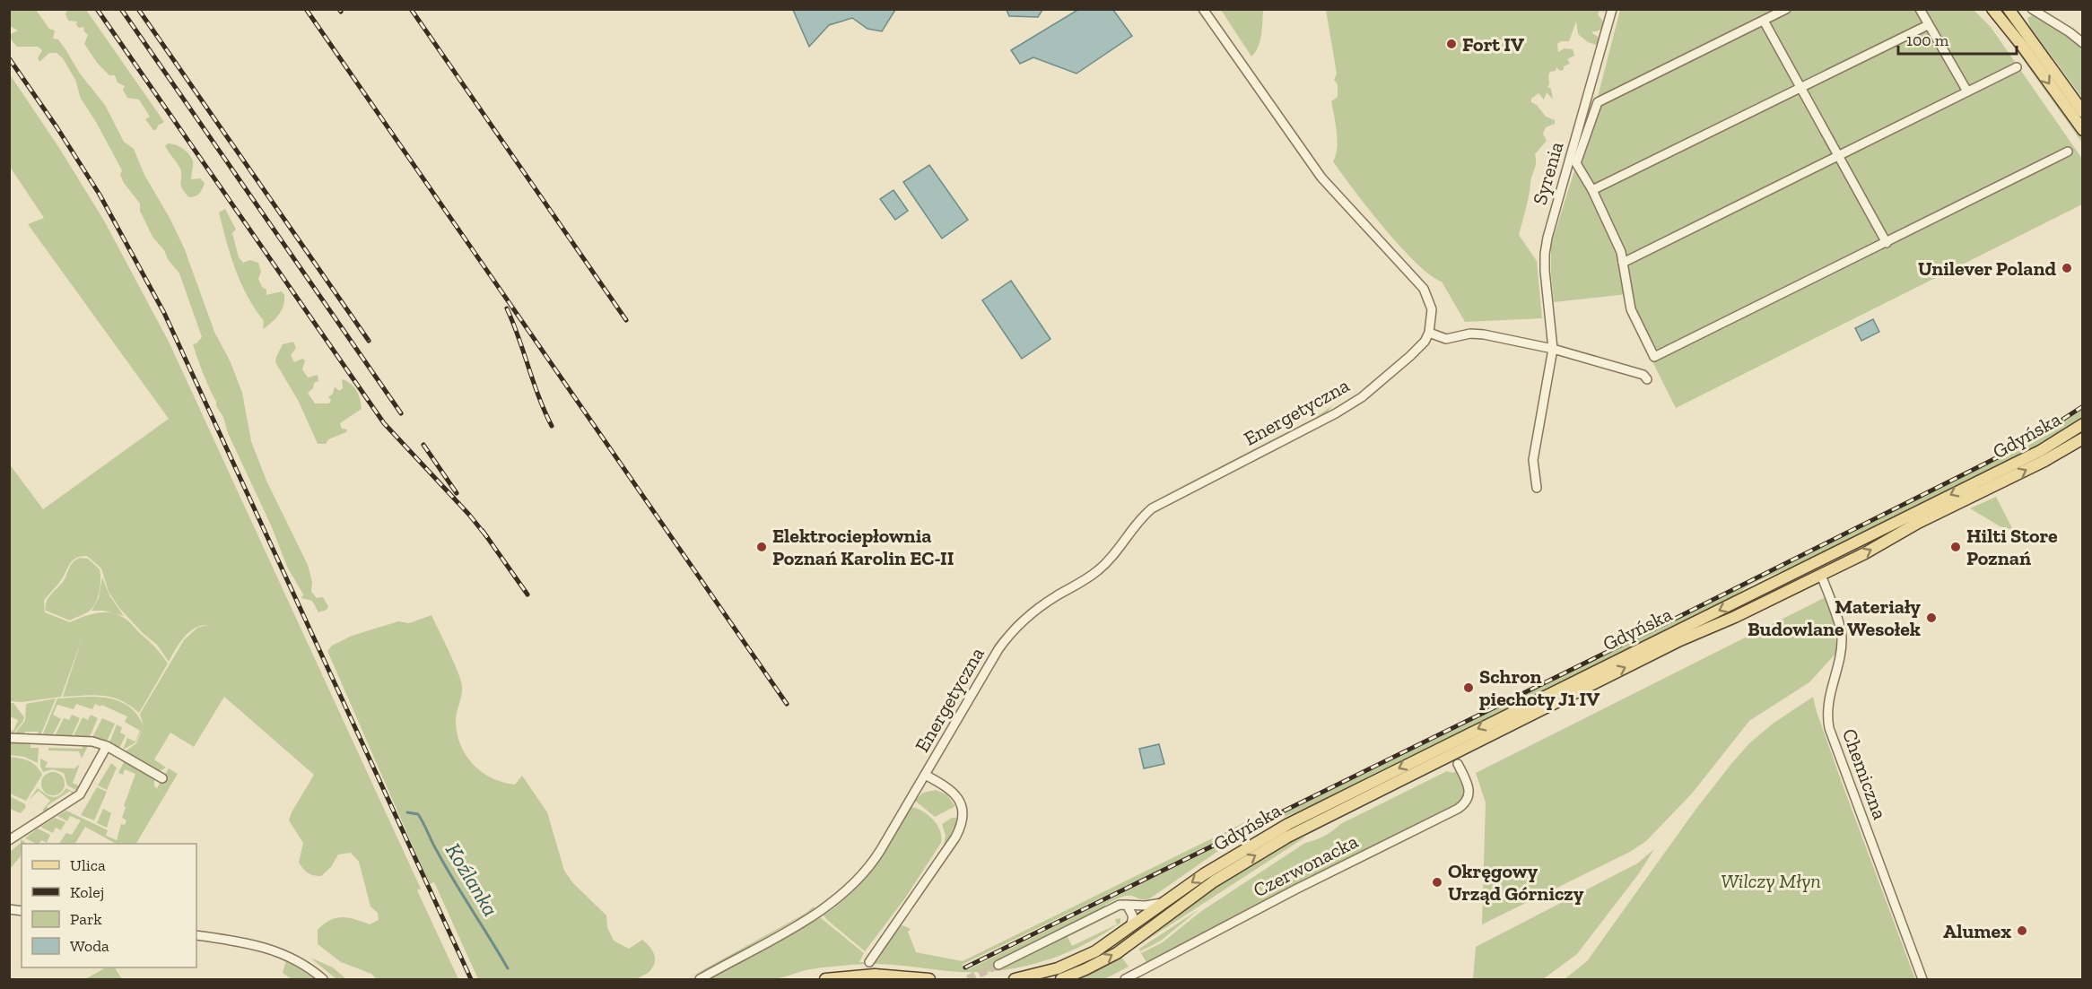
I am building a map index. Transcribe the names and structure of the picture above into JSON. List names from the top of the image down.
{
  "streets": {
    "main road": ["Gdyńska"],
    "street": [
      "Syrenia",
      "Energetyczna",
      "Chemiczna",
      "Czerwonacka"
    ]
  },
  "crossings": [
    ["Gdyńska", "Chemiczna"]
  ],
  "water": ["Koźlanka"],
  "parks": ["Wilczy Młyn"],
  "places": [
    "Fort IV",
    "Unilever Poland",
    "Elektrociepłownia Poznań Karolin EC-II",
    "Hilti Store Poznań",
    "Materiały Budowlane Wesołek",
    "Schron piechoty J1 IV",
    "Okręgowy Urząd Górniczy",
    "Alumex"
  ],
  "legend": [
    "Ulica",
    "Kolej",
    "Park",
    "Woda"
  ],
  "scale_bar": "100 m"
}
